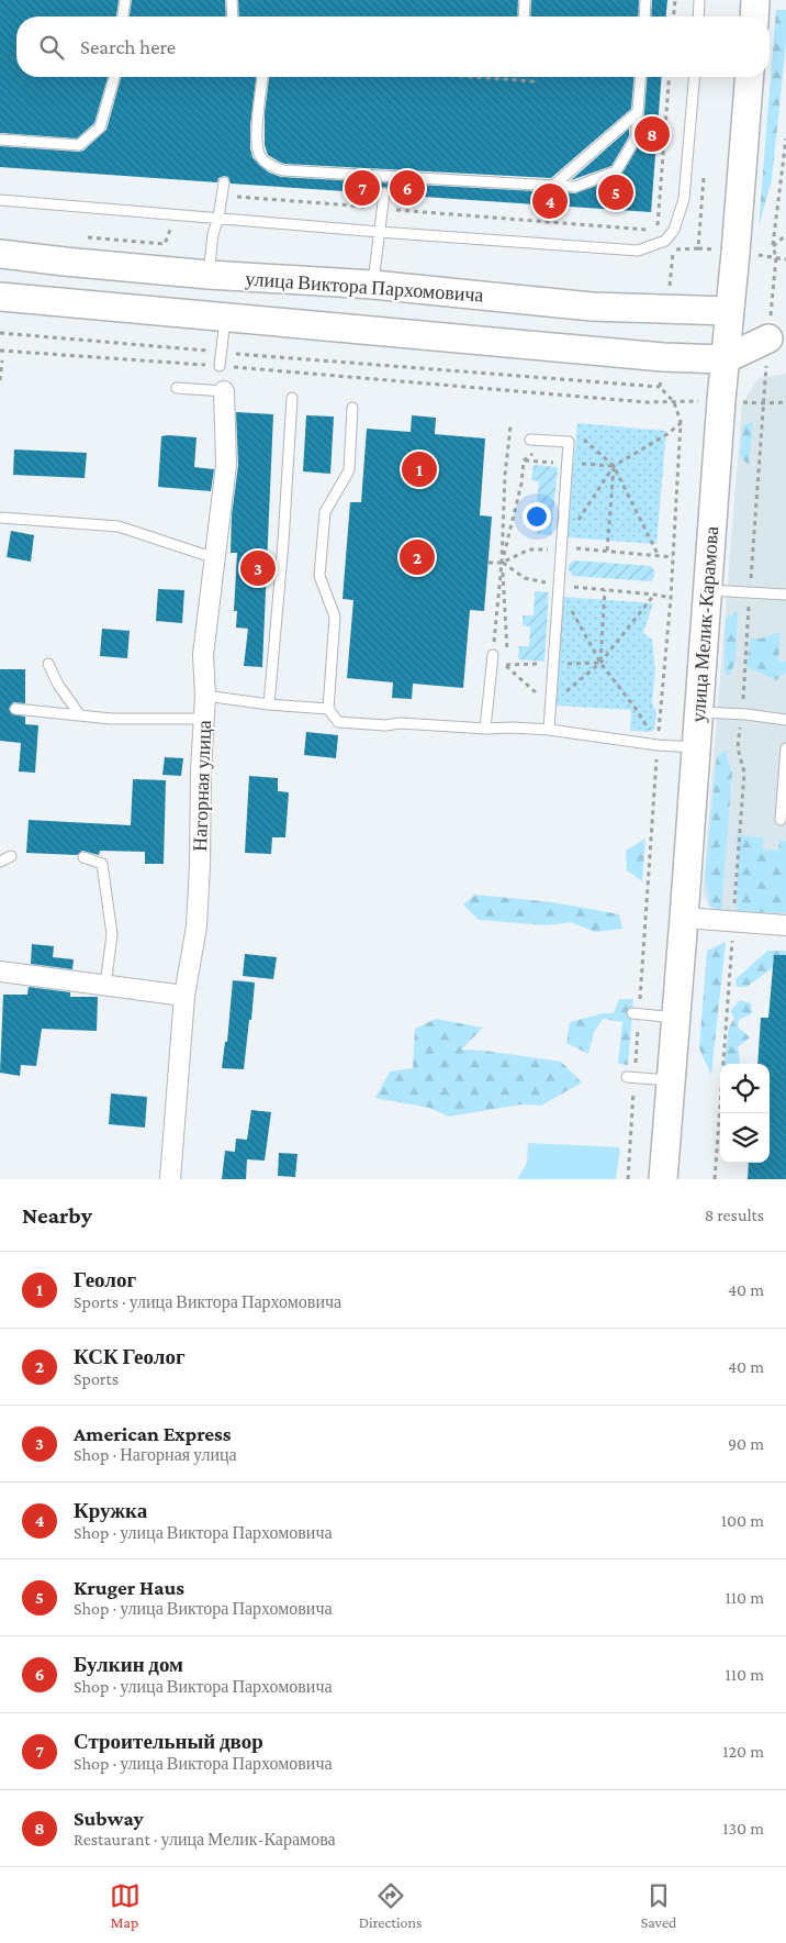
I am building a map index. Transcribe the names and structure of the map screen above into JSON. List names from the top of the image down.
{
  "streets": {
    "main road": ["улица Виктора Пархомовича", "улица Мелик-Карамова"],
    "street": ["Нагорная улица"]
  },
  "crossings": [
    ["улица Виктора Пархомовича", "улица Мелик-Карамова"]
  ],
  "page": {
    "search": "Search here",
    "pins": [
      "8",
      "6",
      "7",
      "5",
      "4",
      "1",
      "2",
      "3"
    ],
    "heading": ["Nearby", "8 results"],
    "list": [
      {
        "mark": "1",
        "name": "Геолог",
        "note": "Sports · улица Виктора Пархомовича",
        "value": "40 m"
      },
      {
        "mark": "2",
        "name": "КСК Геолог",
        "note": "Sports",
        "value": "40 m"
      },
      {
        "mark": "3",
        "name": "American Express",
        "note": "Shop · Нагорная улица",
        "value": "90 m"
      },
      {
        "mark": "4",
        "name": "Кружка",
        "note": "Shop · улица Виктора Пархомовича",
        "value": "100 m"
      },
      {
        "mark": "5",
        "name": "Kruger Haus",
        "note": "Shop · улица Виктора Пархомовича",
        "value": "110 m"
      },
      {
        "mark": "6",
        "name": "Булкин дом",
        "note": "Shop · улица Виктора Пархомовича",
        "value": "110 m"
      },
      {
        "mark": "7",
        "name": "Строительный двор",
        "note": "Shop · улица Виктора Пархомовича",
        "value": "120 m"
      },
      {
        "mark": "8",
        "name": "Subway",
        "note": "Restaurant · улица Мелик-Карамова",
        "value": "130 m"
      }
    ],
    "nav": ["Map", "Directions", "Saved"]
  }
}
